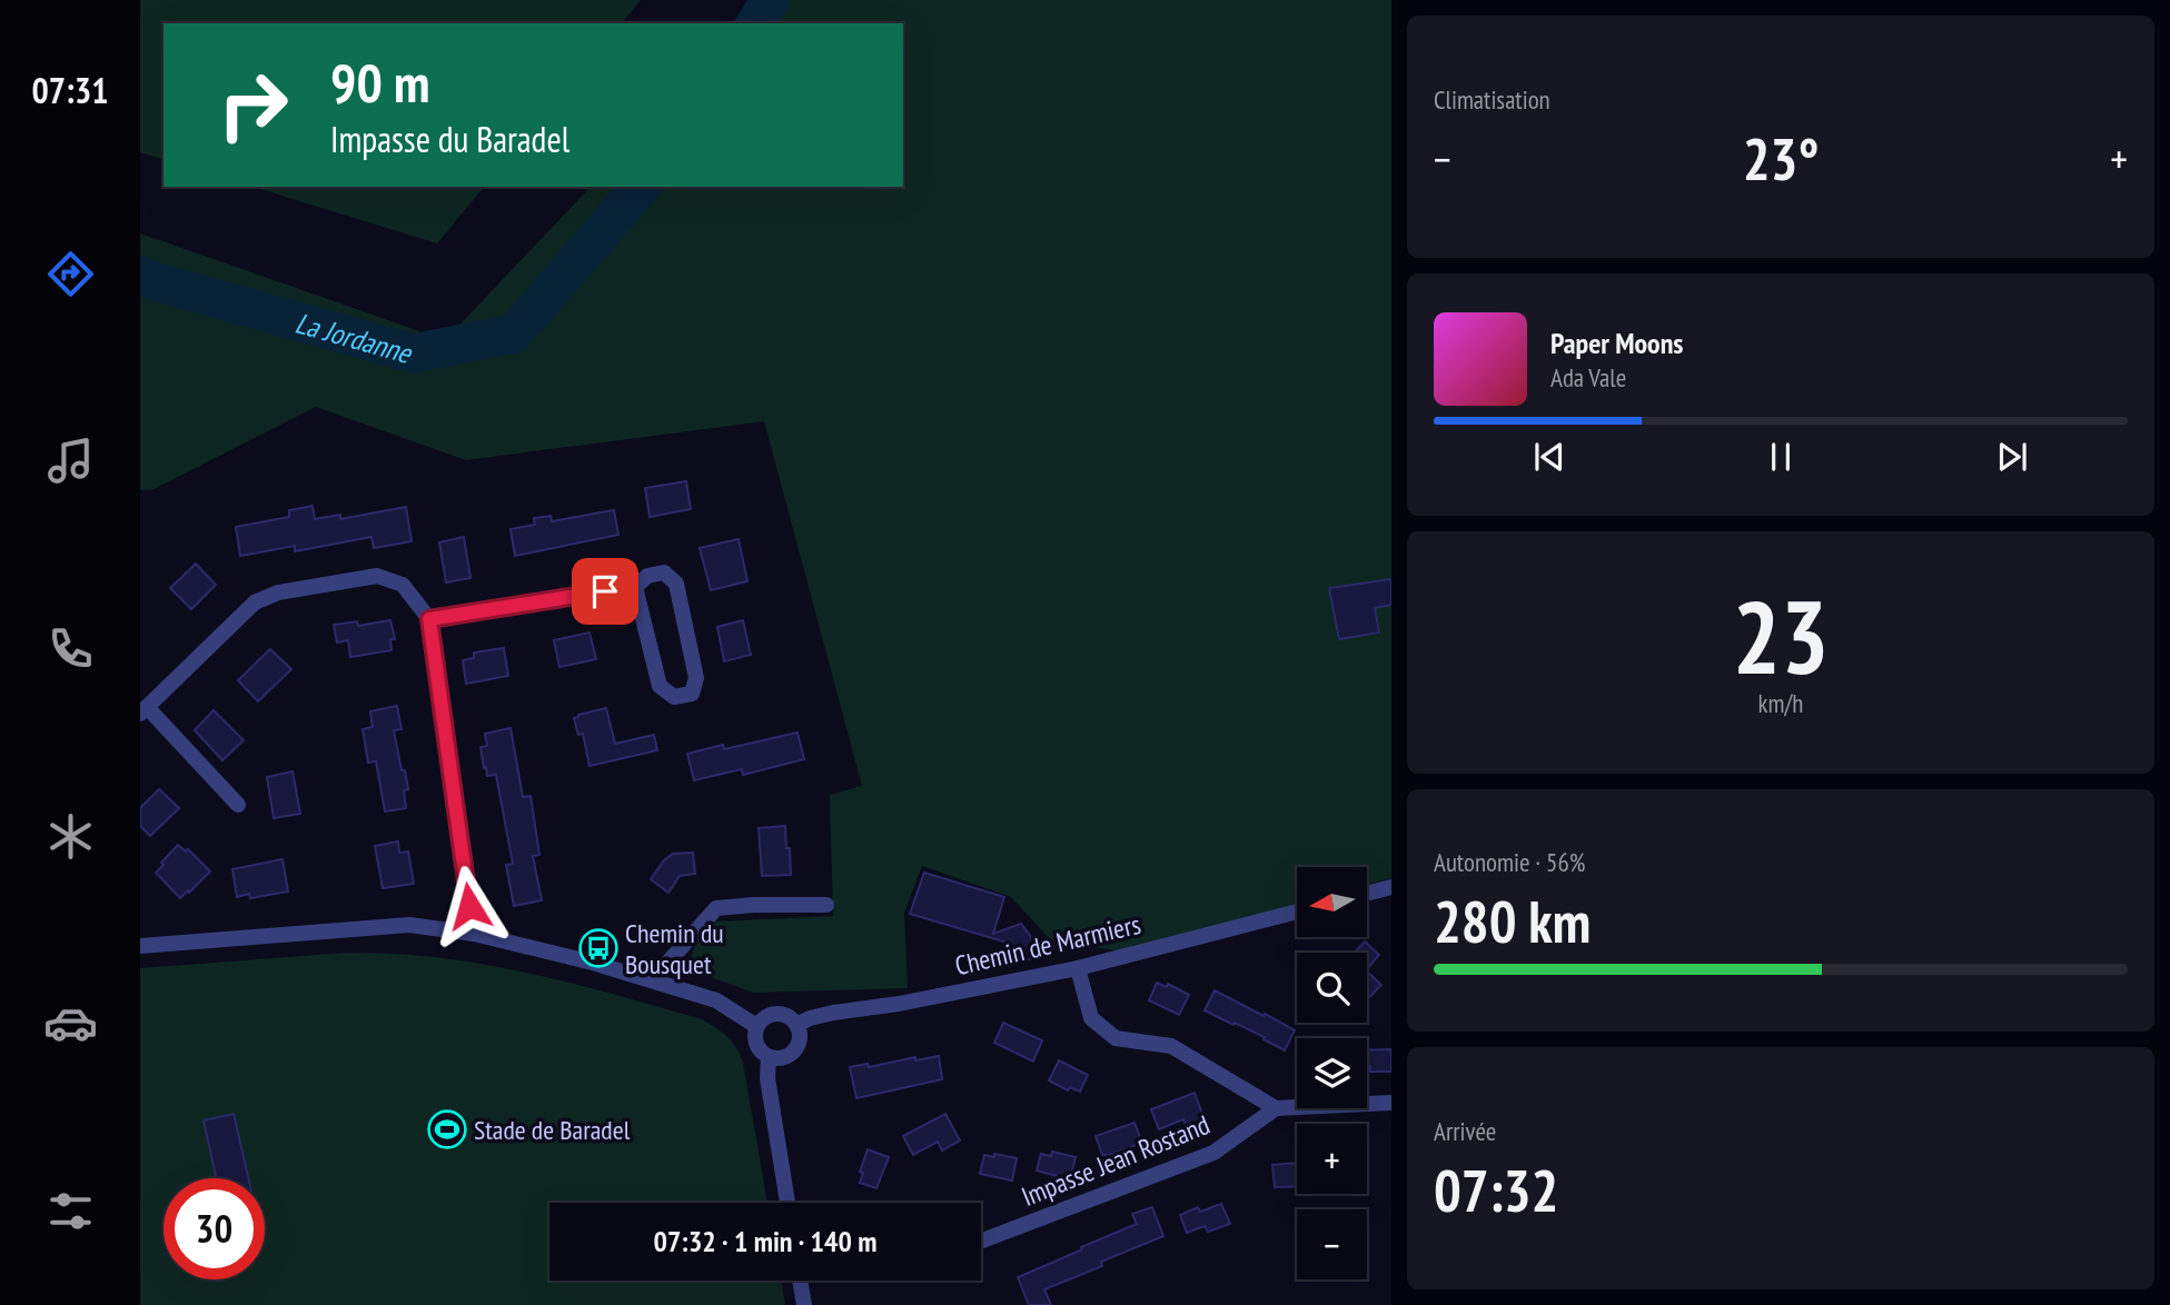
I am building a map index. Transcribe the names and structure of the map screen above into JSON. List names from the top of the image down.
{
  "streets": {
    "street": ["Chemin de Marmiers", "Impasse Jean Rostand"]
  },
  "water": ["La Jordanne"],
  "places": {
    "bus stop": ["Chemin du Bousquet"],
    "sports": ["Stade de Baradel"]
  },
  "north": "left",
  "page": {
    "tabs": "07:31",
    "tile": [
      "Climatisation",
      ["23", "km/h"],
      ["Autonomie · 56%", "280 km"],
      ["Arrivée", "07:32"]
    ],
    "turn": ["90 m", "Impasse du Baradel"],
    "heat": ["−", "23°", "+"],
    "song": ["Paper Moons", "Ada Vale"],
    "map_buttons": ["+", "−"],
    "limit": "30",
    "trip": "07:32 · 1 min · 140 m"
  }
}
